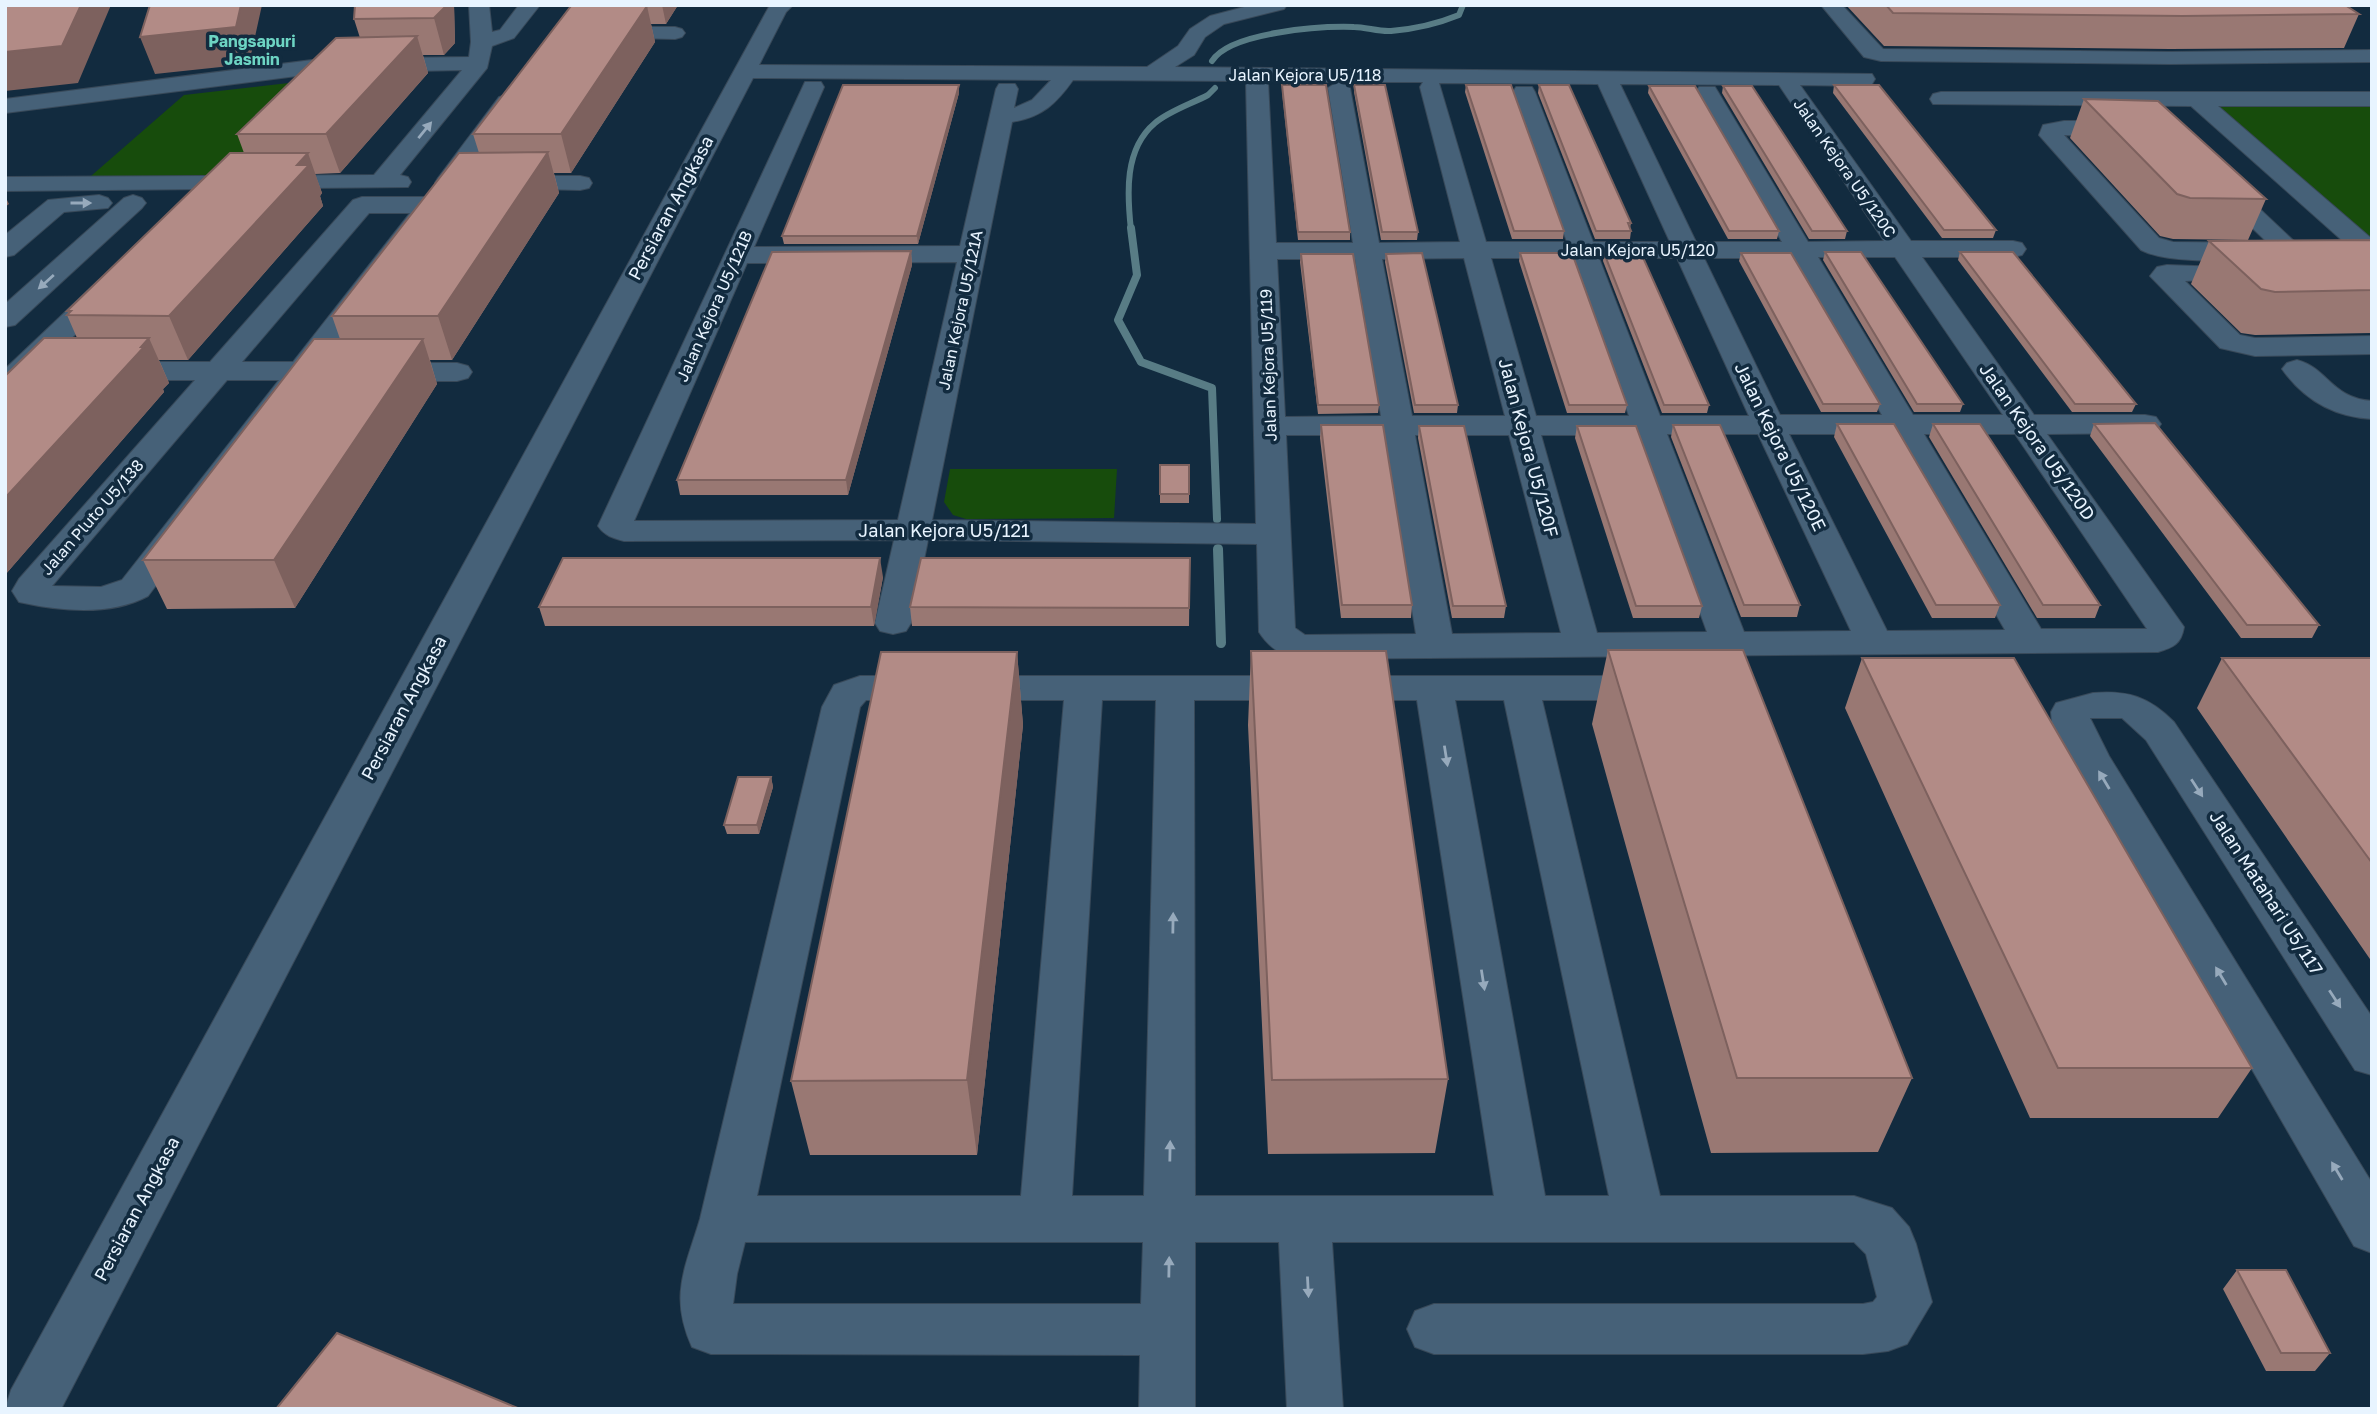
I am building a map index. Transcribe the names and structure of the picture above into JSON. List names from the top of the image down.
{
  "streets": {
    "street": [
      "Jalan Kejora U5/118",
      "Jalan Kejora U5/120C",
      "Persiaran Angkasa",
      "Jalan Kejora U5/120",
      "Jalan Kejora U5/121B",
      "Jalan Kejora U5/121A",
      "Jalan Kejora U5/119",
      "Jalan Kejora U5/120D",
      "Jalan Kejora U5/120E",
      "Jalan Kejora U5/120F",
      "Jalan Pluto U5/138",
      "Jalan Kejora U5/121",
      "Jalan Matahari U5/117"
    ]
  },
  "crossings": [
    ["Jalan Kejora U5/118", "Persiaran Angkasa"],
    ["Jalan Kejora U5/118", "Jalan Kejora U5/119"],
    ["Jalan Kejora U5/118", "Jalan Kejora U5/120E"],
    ["Jalan Kejora U5/120C", "Jalan Kejora U5/120"],
    ["Jalan Kejora U5/120C", "Jalan Kejora U5/120D"],
    ["Jalan Kejora U5/120", "Jalan Kejora U5/119"],
    ["Jalan Kejora U5/120", "Jalan Kejora U5/120D"],
    ["Jalan Kejora U5/120", "Jalan Kejora U5/120E"],
    ["Jalan Kejora U5/120", "Jalan Kejora U5/120F"],
    ["Jalan Kejora U5/121B", "Jalan Kejora U5/121"],
    ["Jalan Kejora U5/121A", "Jalan Kejora U5/121"],
    ["Jalan Kejora U5/119", "Jalan Kejora U5/121"]
  ],
  "districts": ["Pangsapuri Jasmin"]
}
